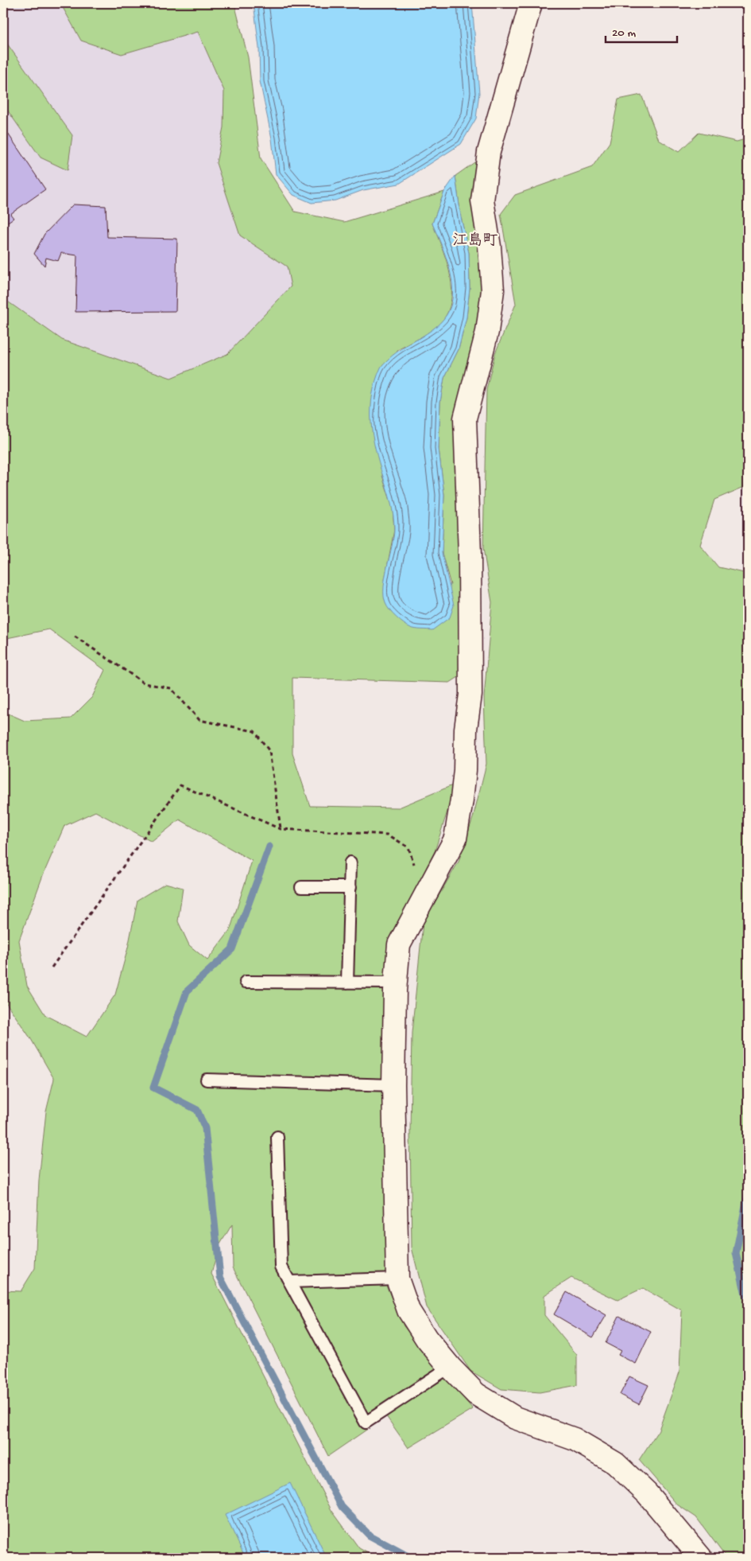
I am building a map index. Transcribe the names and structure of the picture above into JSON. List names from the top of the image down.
{
  "districts": ["江島町"],
  "scale_bar": "20 m"
}
